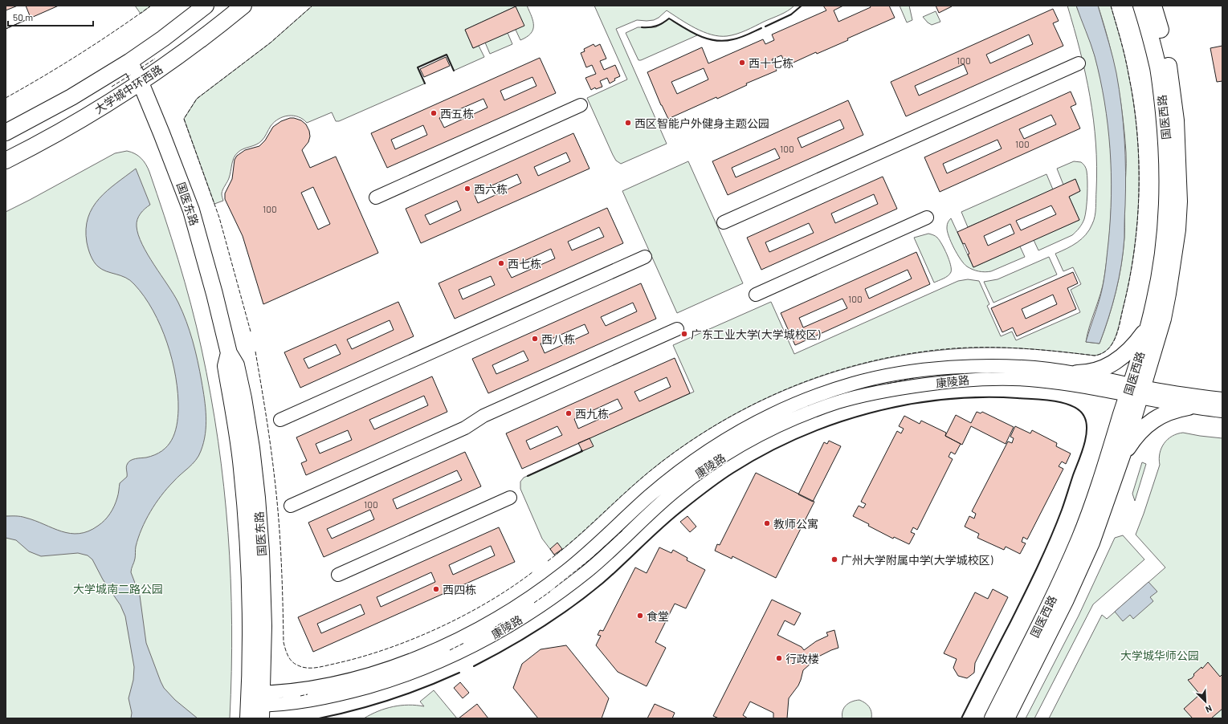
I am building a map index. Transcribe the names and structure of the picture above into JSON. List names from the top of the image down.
{
  "streets": {
    "main road": ["大学城中环西路", "国医西路", "国医东路"],
    "street": ["康陵路"]
  },
  "crossings": [
    ["大学城中环西路", "国医东路"],
    ["国医西路", "康陵路"],
    ["国医东路", "康陵路"]
  ],
  "parks": ["大学城南二路公园", "大学城华师公园"],
  "places": [
    "西十七栋",
    "西五栋",
    "西区智能户外健身主题公园",
    "西六栋",
    "西七栋",
    "广东工业大学(大学城校区)",
    "西八栋",
    "西九栋",
    "教师公寓",
    "广州大学附属中学(大学城校区)",
    "西四栋",
    "食堂",
    "行政楼"
  ],
  "house_numbers": [
    "100",
    "100",
    "100",
    "100",
    "100",
    "100"
  ],
  "scale_bar": "50 m",
  "north": "bottom right"
}
